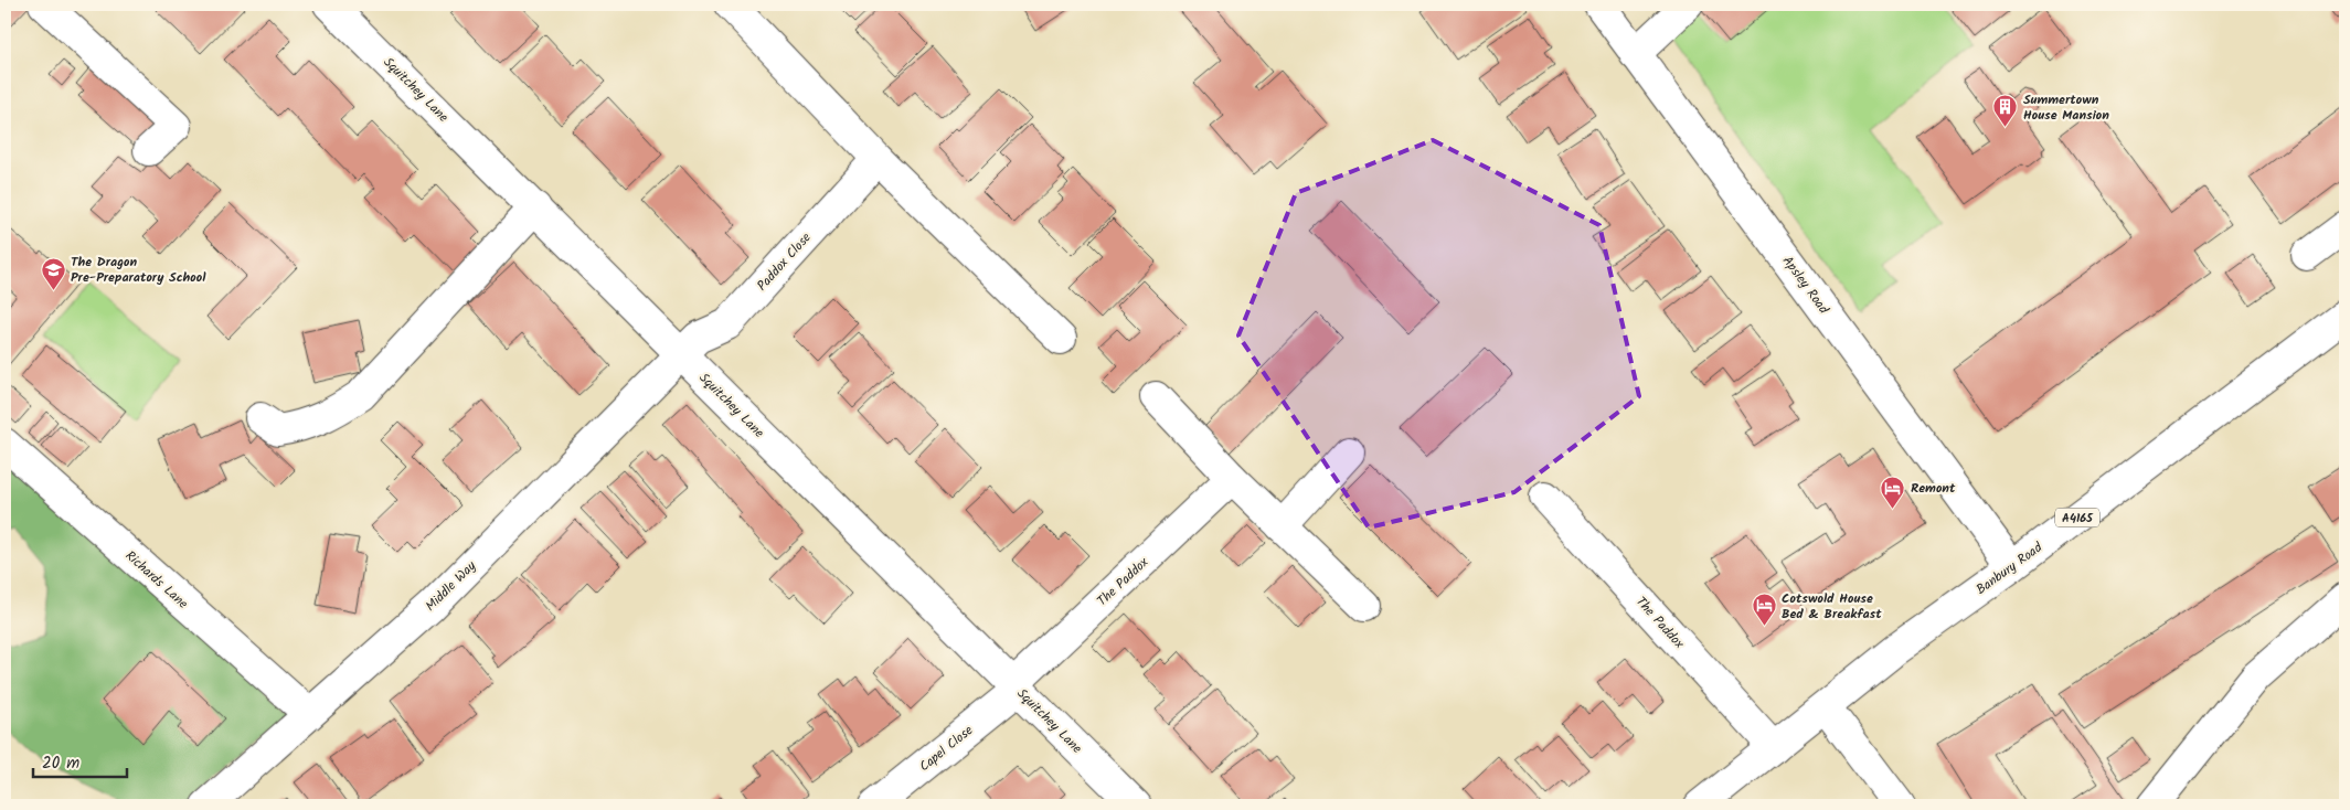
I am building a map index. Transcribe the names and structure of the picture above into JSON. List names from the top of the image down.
{
  "streets": {
    "street": [
      "Squitchey Lane",
      "Paddox Close",
      "Apsley Road",
      "A4165",
      "Banbury Road",
      "Richards Lane",
      "The Paddox",
      "Middle Way",
      "Capel Close"
    ]
  },
  "crossings": [
    ["Squitchey Lane", "Paddox Close"],
    ["Squitchey Lane", "The Paddox"],
    ["Squitchey Lane", "Middle Way"],
    ["Squitchey Lane", "Capel Close"],
    ["Paddox Close", "Middle Way"],
    ["Apsley Road", "Banbury Road"],
    ["Banbury Road", "The Paddox"],
    ["Richards Lane", "Middle Way"],
    ["The Paddox", "Capel Close"]
  ],
  "places": {
    "building": ["Summertown House Mansion"],
    "school or university": ["The Dragon Pre-Preparatory School"],
    "hotel": ["Remont", "Cotswold House Bed & Breakfast"]
  },
  "scale_bar": "20 m"
}
